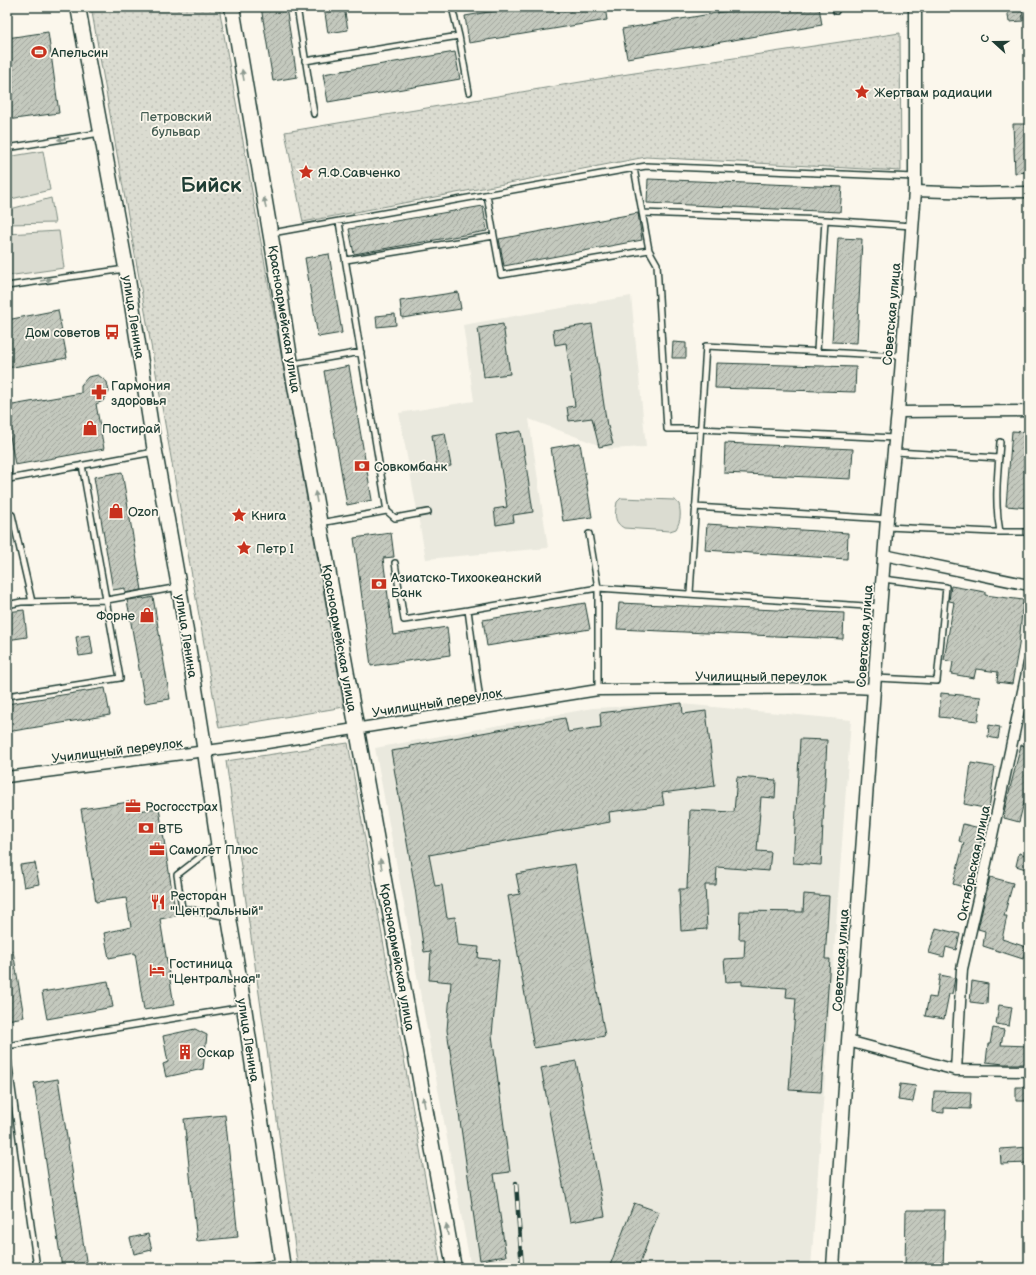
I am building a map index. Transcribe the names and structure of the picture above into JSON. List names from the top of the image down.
{
  "streets": {
    "main road": ["улица Ленина", "Красноармейская улица"],
    "street": ["Советская улица", "Училищный переулок", "Октябрьская улица"]
  },
  "crossings": [
    ["Советская улица", "Училищный переулок"],
    ["улица Ленина", "Училищный переулок"],
    ["Красноармейская улица", "Училищный переулок"]
  ],
  "one_way": ["Красноармейская улица"],
  "districts": ["Бийск"],
  "parks": ["Петровский бульвар"],
  "places": {
    "sports": ["Апельсин"],
    "place": [
      "Жертвам радиации",
      "Я.Ф.Савченко",
      "Книга",
      "Петр I"
    ],
    "bus stop": ["Дом советов"],
    "pharmacy": ["Гармония здоровья"],
    "shop": ["Постирай", "Ozon", "Форне"],
    "bank": ["Совкомбанк", "Азиатско-Тихоокеанский Банк", "ВТБ"],
    "office": ["Росгосстрах", "Самолет Плюс"],
    "restaurant": ["Ресторан \"Центральный\""],
    "hotel": ["Гостиница \"Центральная\""],
    "building": ["Оскар"]
  },
  "north": "left"
}
